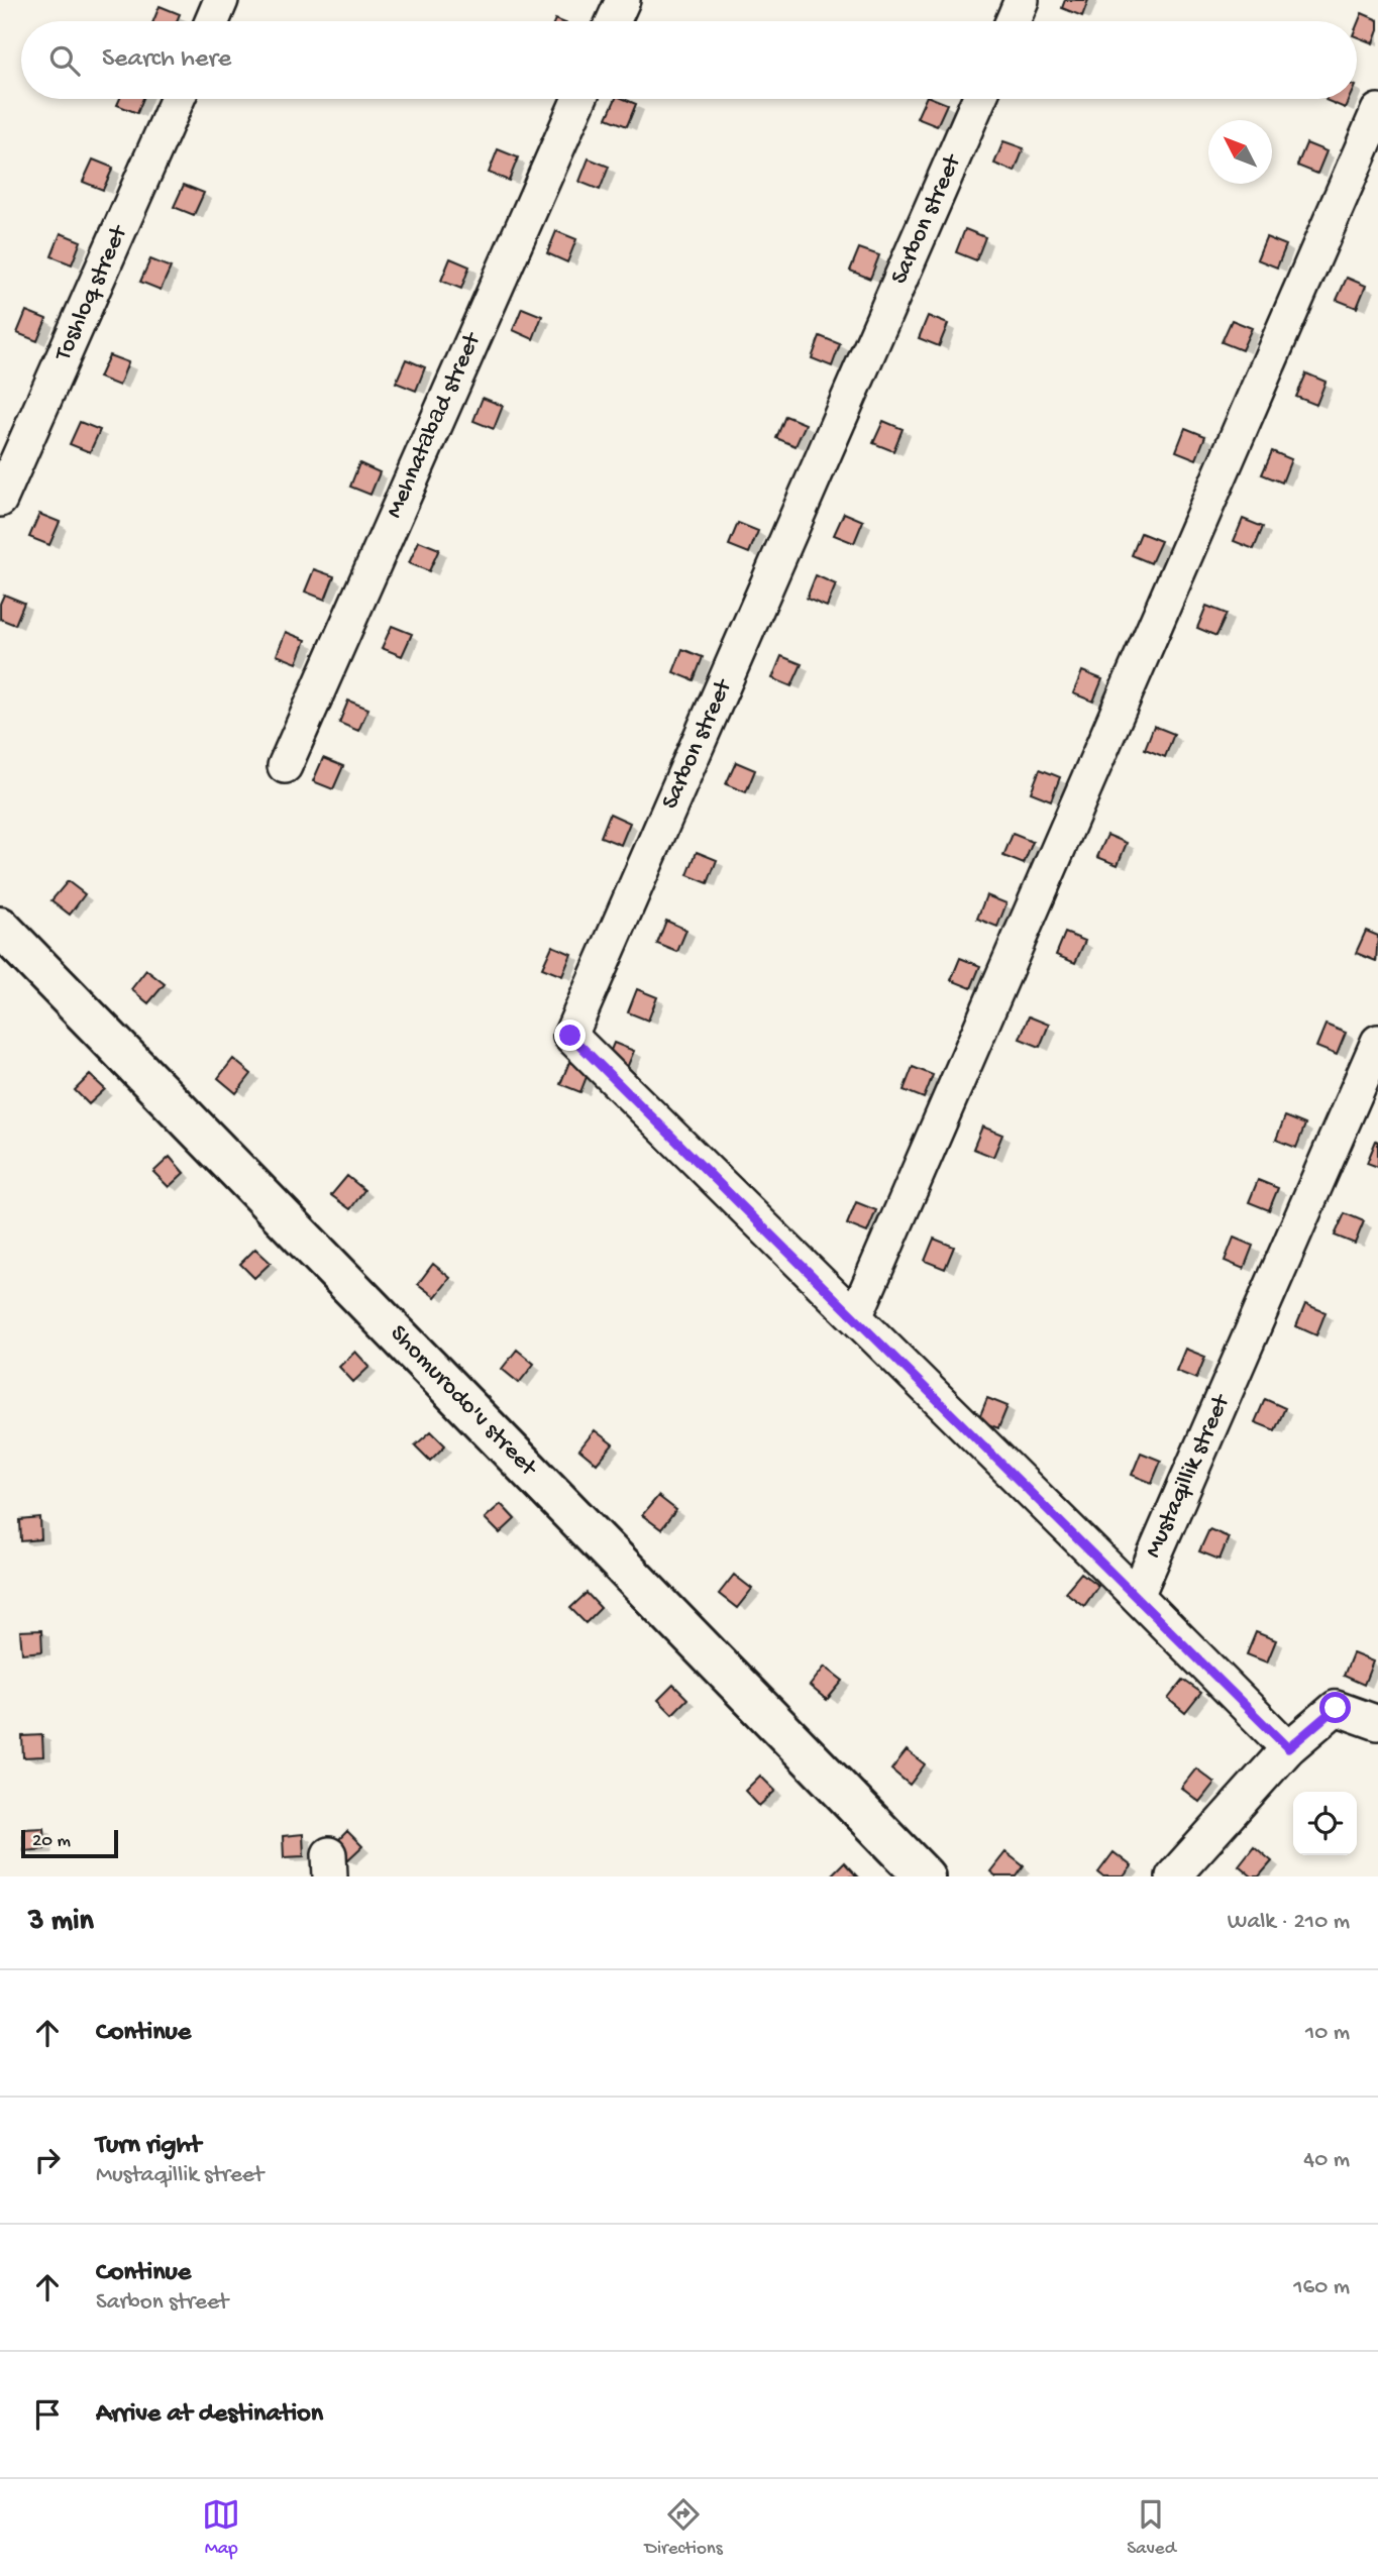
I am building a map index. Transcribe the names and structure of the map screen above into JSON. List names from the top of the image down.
{
  "streets": {
    "street": [
      "Sarbon street",
      "Toshloq street",
      "Mehnatаbаd street",
      "Shomurodo'v street",
      "Mustaqillik street"
    ]
  },
  "crossings": [
    ["Sarbon street", "Mustaqillik street"]
  ],
  "scale_bar": "20 m",
  "north": "top left",
  "page": {
    "search": "Search here",
    "scale": "20 m",
    "heading": ["3 min", "Walk · 210 m"],
    "list": [
      ["Continue", "10 m"],
      ["Turn right", "Mustaqillik street", "40 m"],
      ["Continue", "Sarbon street", "160 m"],
      "Arrive at destination"
    ],
    "nav": ["Map", "Directions", "Saved"]
  }
}
